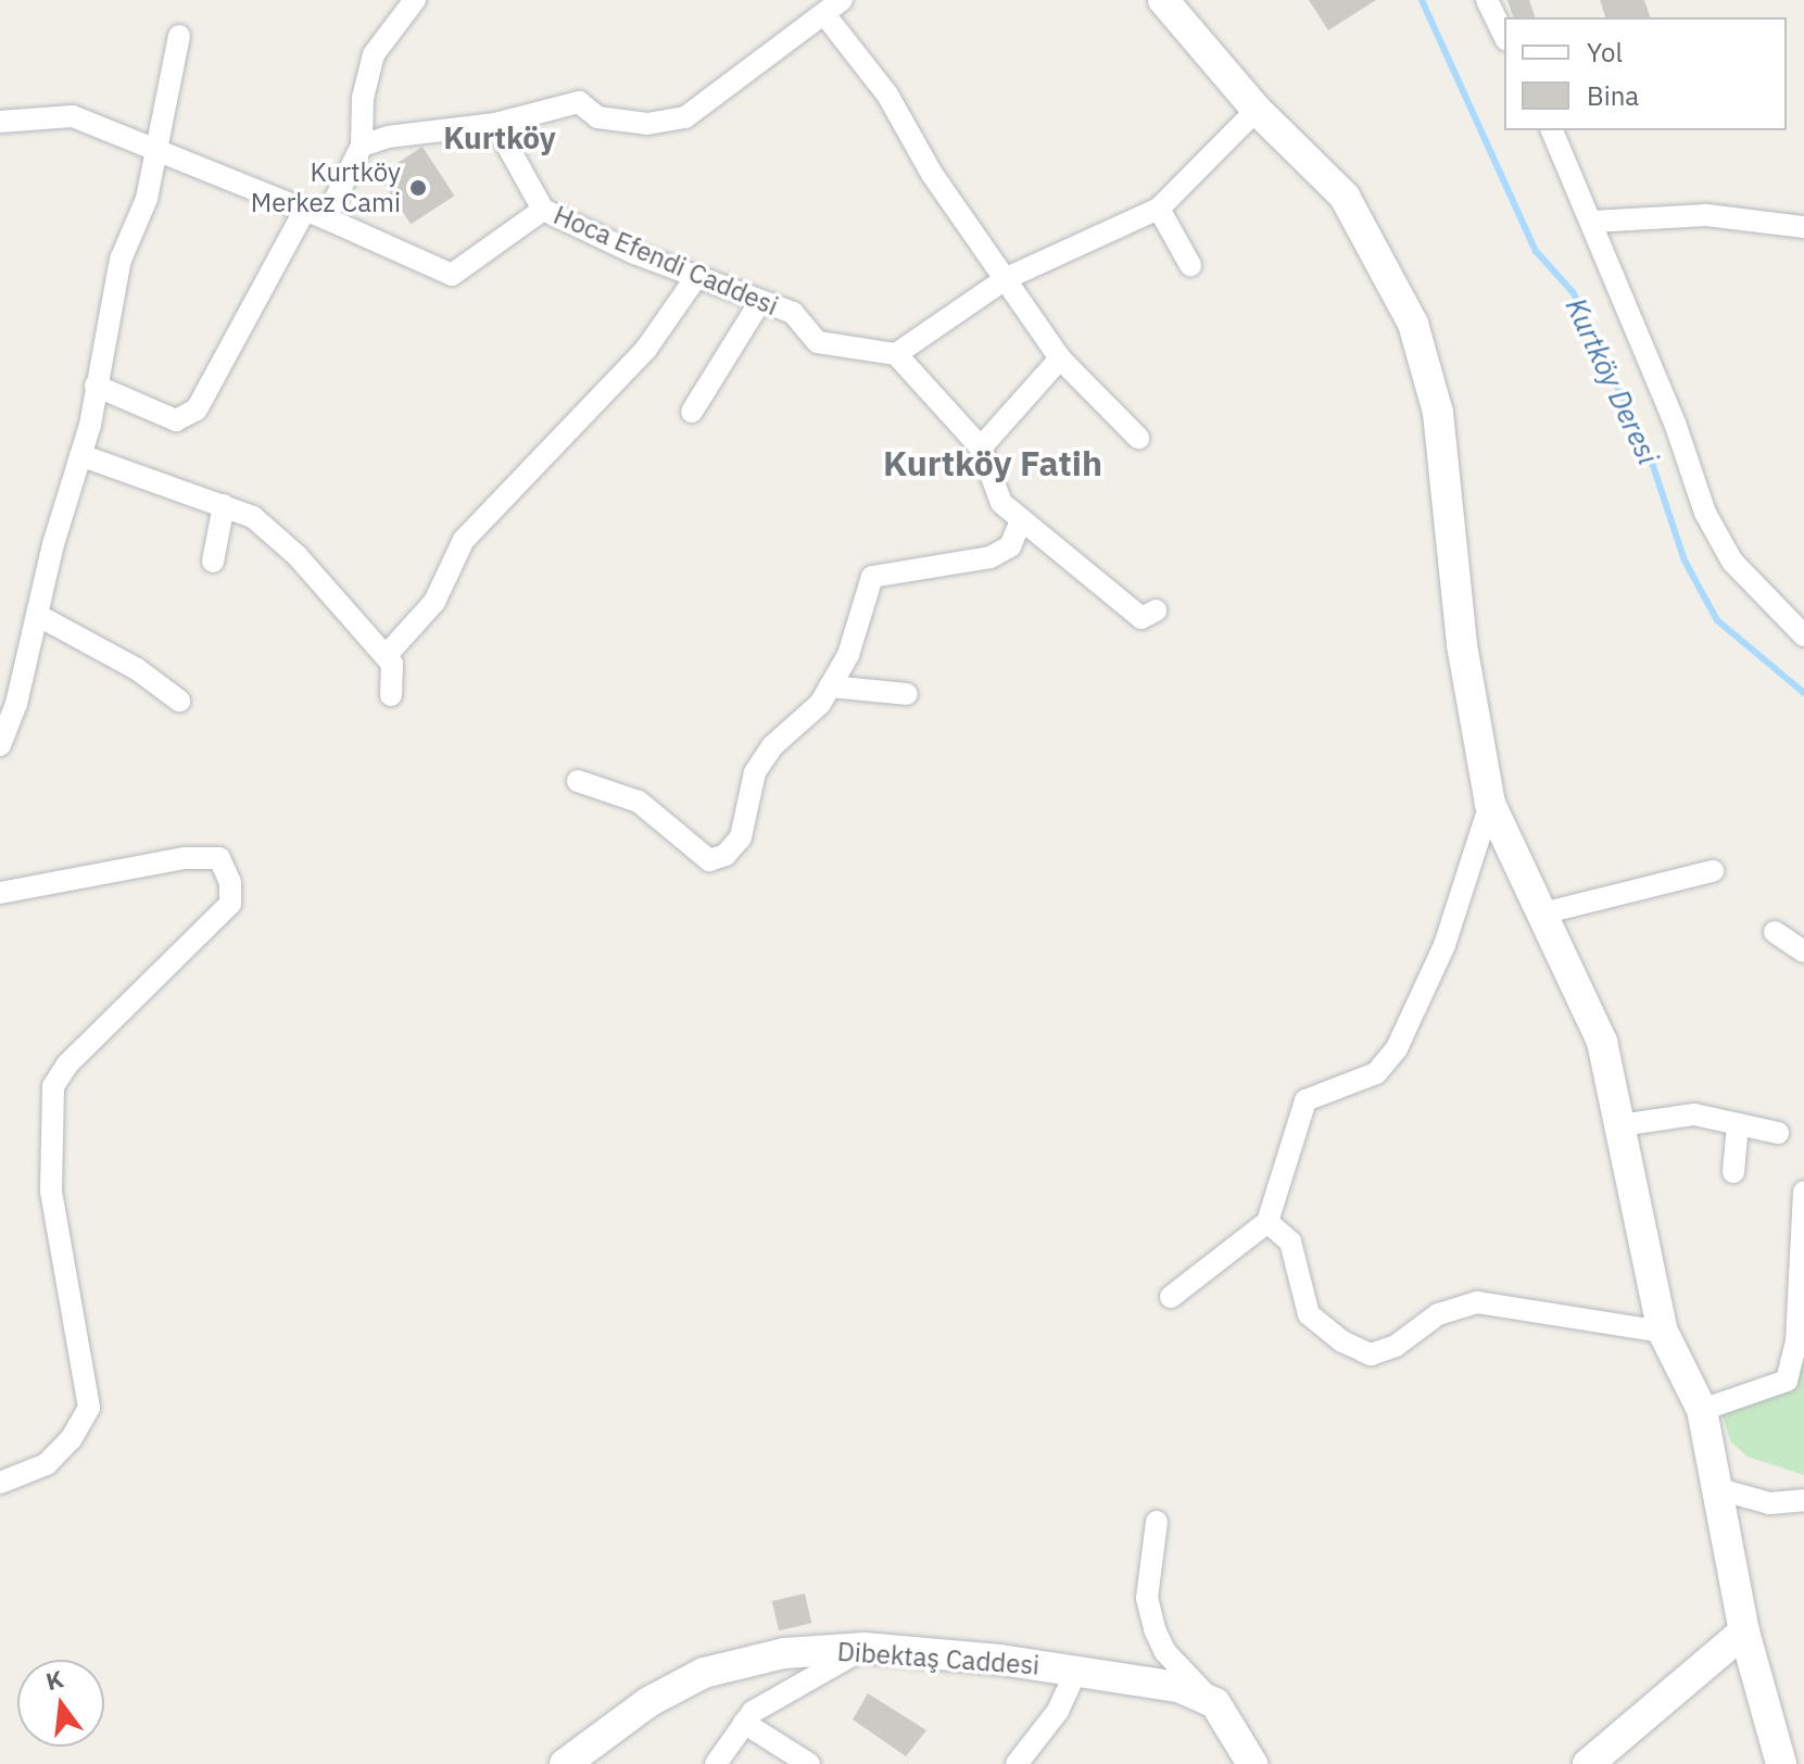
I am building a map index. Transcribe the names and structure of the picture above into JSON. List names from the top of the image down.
{
  "streets": {
    "street": ["Hoca Efendi Caddesi", "Dibektaş Caddesi"]
  },
  "districts": ["Kurtköy", "Kurtköy Fatih"],
  "water": ["Kurtköy Deresi"],
  "places": ["Kurtköy Merkez Cami"],
  "legend": ["Yol", "Bina"],
  "north": "top"
}
